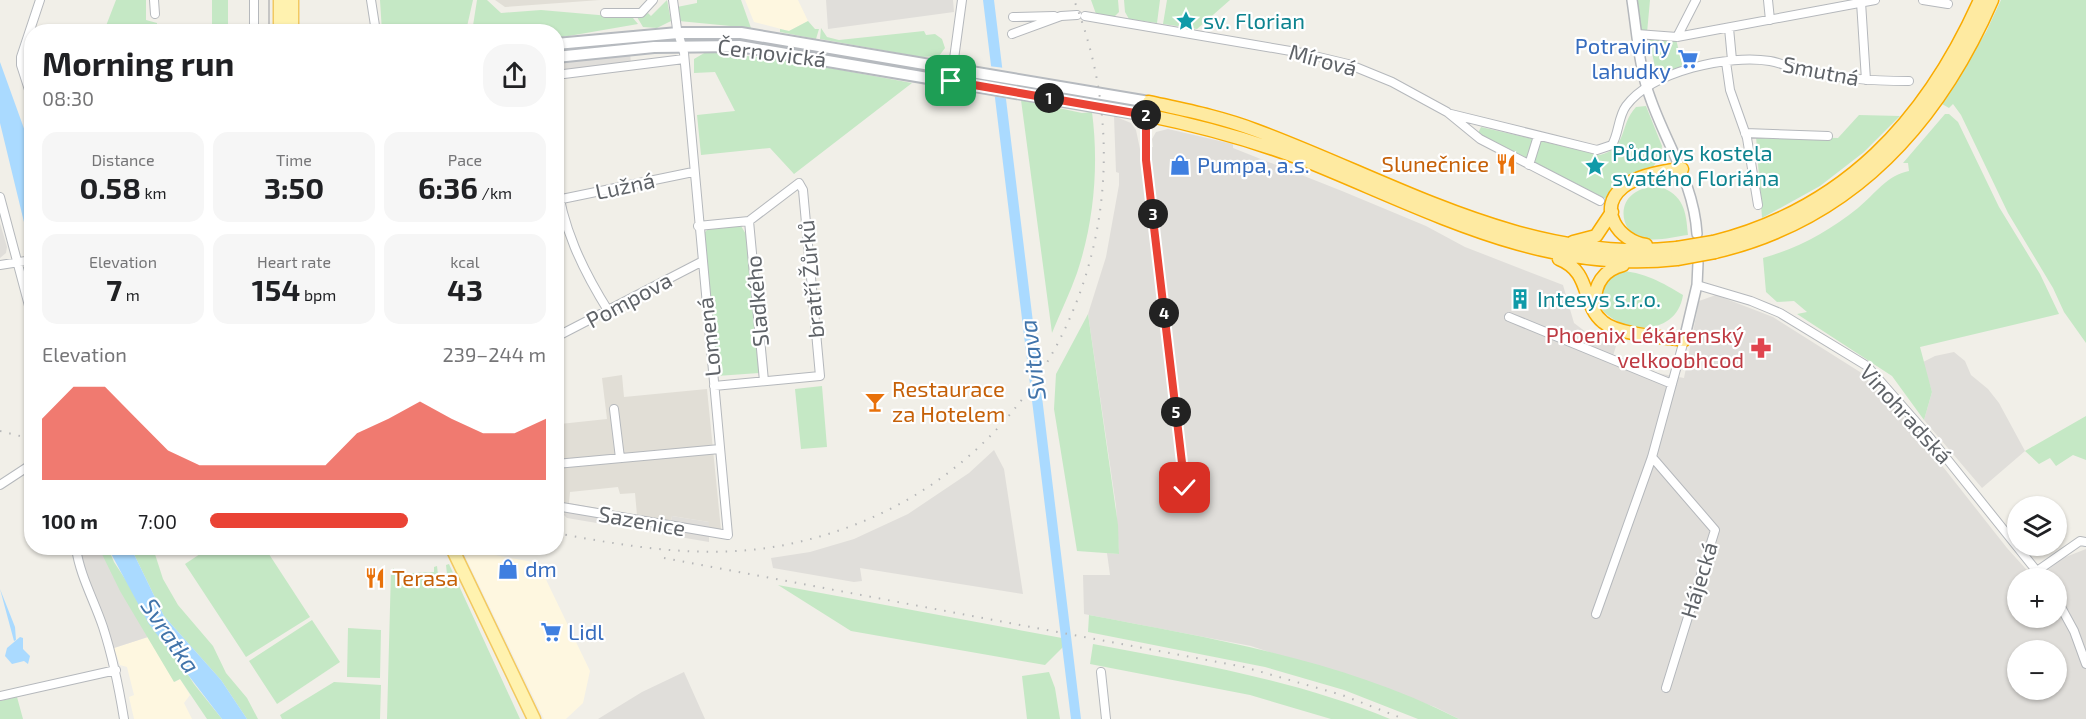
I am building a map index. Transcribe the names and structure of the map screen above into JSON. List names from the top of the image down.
{
  "streets": {
    "main road": ["Černovická"],
    "street": [
      "Mírová",
      "Smutná",
      "Lužná",
      "bratří Žůrků",
      "Pompova",
      "Sladkého",
      "Lomená",
      "Vinohradská",
      "Sazenice",
      "Hájecká"
    ]
  },
  "crossings": [
    ["Černovická", "Lomená"],
    ["Lužná", "Lomená"],
    ["bratří Žůrků", "Sladkého"],
    ["Pompova", "Lomená"],
    ["Lomená", "Sazenice"]
  ],
  "water": ["Svitava", "Svratka"],
  "places": {
    "place": ["sv. Florian", "Půdorys kostela svatého Floriána"],
    "supermarket": ["Potraviny lahudky", "Lidl"],
    "restaurant": ["Slunečnice", "Terasa"],
    "shop": ["Pumpa, a.s.", "dm"],
    "building": ["Intesys s.r.o."],
    "pharmacy": ["Phoenix Lékárenský velkoobhcod"],
    "bar": ["Restaurace za Hotelem"]
  },
  "page": {
    "heading": ["Morning run", "08:30"],
    "pins": [
      "1",
      "2",
      "3",
      "4",
      "5"
    ],
    "stats": [
      ["Distance", "0.58 km"],
      ["Time", "3:50"],
      ["Pace", "6:36 /km"],
      ["Elevation", "7 m"],
      ["Heart rate", "154 bpm"],
      ["kcal", "43"]
    ],
    "chart": ["Elevation", "239–244 m"],
    "map_buttons": ["+", "−"],
    "list": [
      {
        "name": "100 m",
        "note": "7:00"
      }
    ]
  }
}
